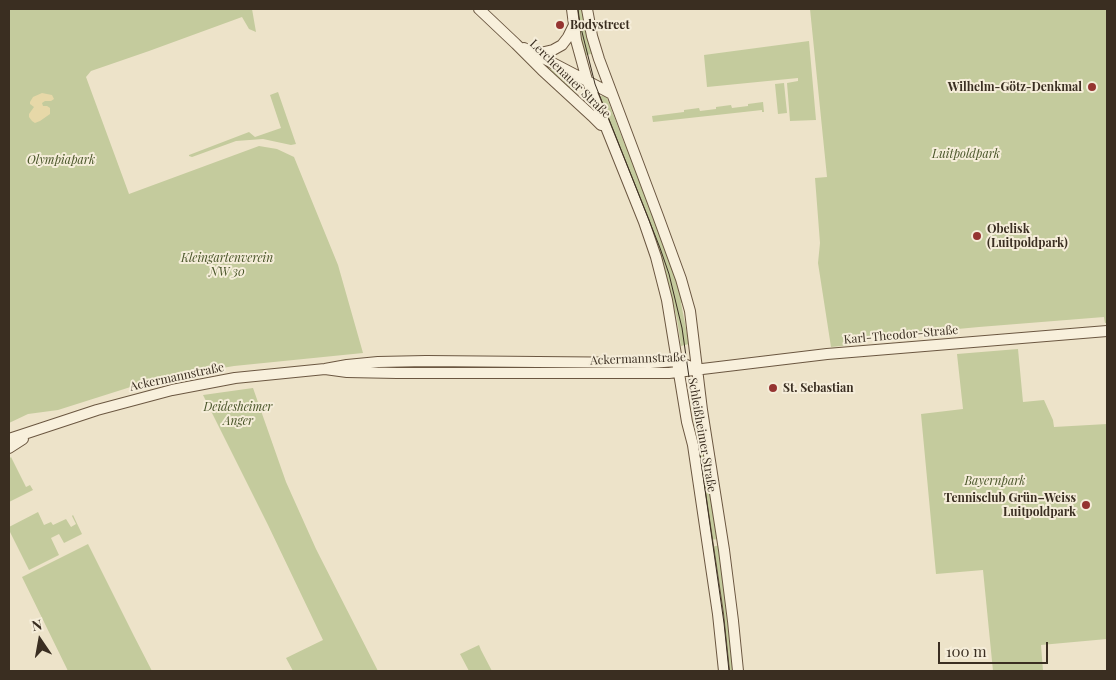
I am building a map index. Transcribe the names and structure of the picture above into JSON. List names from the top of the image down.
{
  "streets": {
    "main road": [
      "Lerchenauer Straße",
      "Karl-Theodor-Straße",
      "Ackermannstraße",
      "Schleißheimer Straße"
    ]
  },
  "crossings": [
    ["Lerchenauer Straße", "Schleißheimer Straße"],
    ["Karl-Theodor-Straße", "Ackermannstraße"],
    ["Karl-Theodor-Straße", "Schleißheimer Straße"],
    ["Ackermannstraße", "Schleißheimer Straße"]
  ],
  "parks": [
    "Luitpoldpark",
    "Olympiapark",
    "Kleingartenverein NW 30",
    "Deidesheimer Anger",
    "Bayernpark"
  ],
  "places": [
    "Bodystreet",
    "Wilhelm-Götz-Denkmal",
    "Obelisk (Luitpoldpark)",
    "St. Sebastian",
    "Tennisclub Grün–Weiss Luitpoldpark"
  ],
  "scale_bar": "100 m",
  "north": "top"
}
